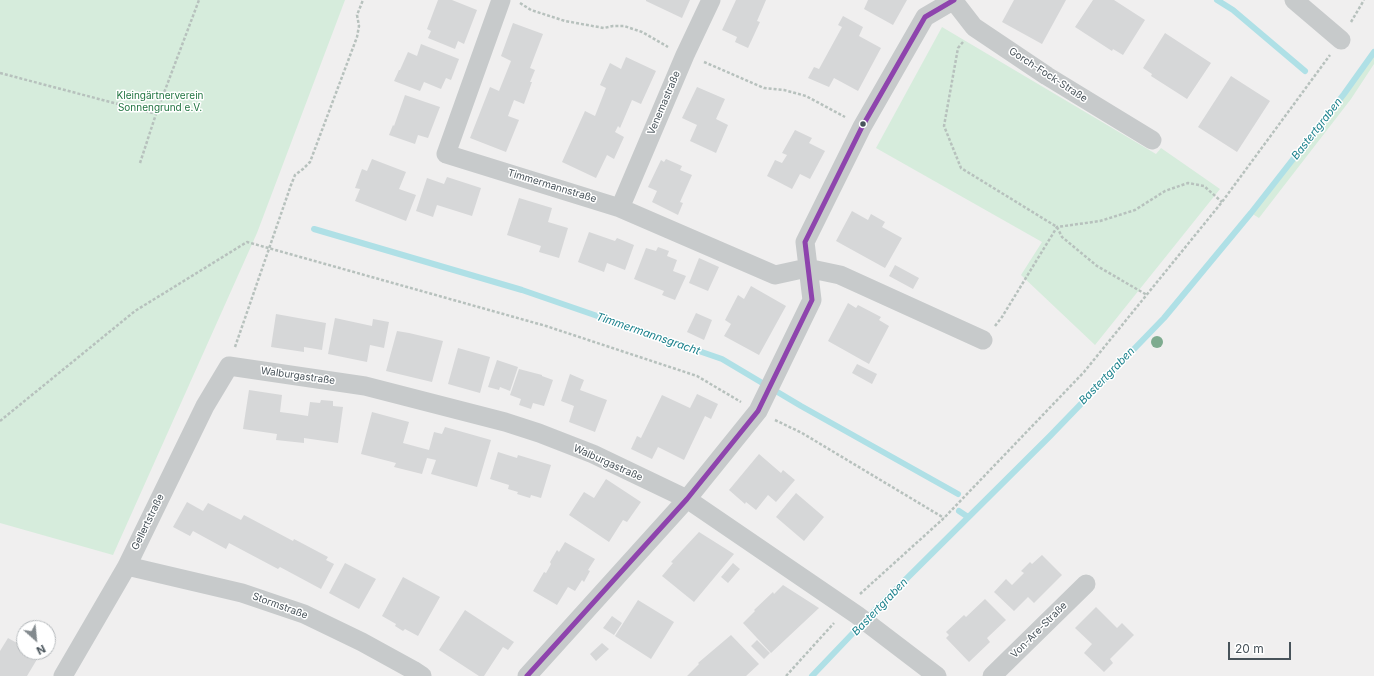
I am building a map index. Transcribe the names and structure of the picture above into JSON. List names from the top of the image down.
{
  "streets": {
    "street": [
      "Gorch-Fock-Straße",
      "Venemastraße",
      "Timmermannstraße",
      "Walburgastraße",
      "Gellertstraße",
      "Stormstraße",
      "Von-Are-Straße"
    ]
  },
  "crossings": [
    ["Gorch-Fock-Straße", "Timmermannstraße"],
    ["Gorch-Fock-Straße", "Walburgastraße"],
    ["Venemastraße", "Timmermannstraße"],
    ["Walburgastraße", "Gellertstraße"],
    ["Gellertstraße", "Stormstraße"]
  ],
  "water": ["Bastertgraben", "Timmermannsgracht"],
  "parks": ["Kleingärtnerverein Sonnengrund e.V."],
  "scale_bar": "20 m",
  "north": "bottom right"
}
